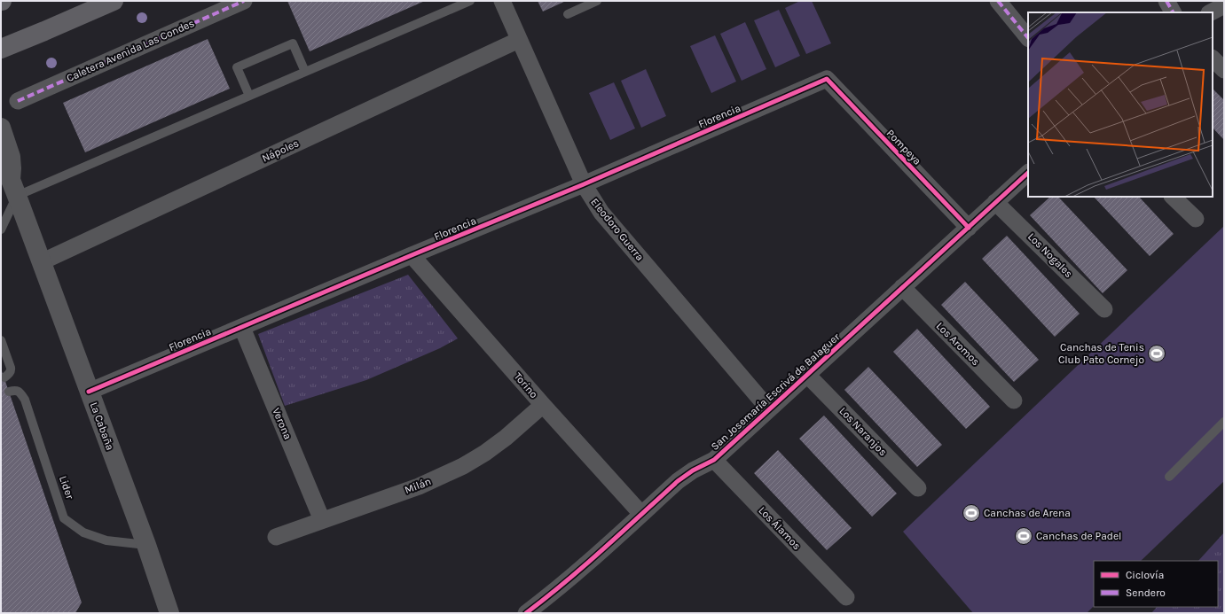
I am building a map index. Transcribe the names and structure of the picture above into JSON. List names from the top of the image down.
{
  "streets": {
    "street": [
      "Caletera Avenida Las Condes",
      "Florencia",
      "Pompeya",
      "Nápoles",
      "Eleodoro Guerra",
      "Los Nogales",
      "Los Aromos",
      "Torino",
      "San Josemaría Escrivá de Balaguer",
      "Verona",
      "La Cabaña",
      "Los Naranjos",
      "Milán",
      "Los Álamos"
    ],
    "lane": ["Lider"]
  },
  "crossings": [
    ["Florencia", "Pompeya"],
    ["Florencia", "Eleodoro Guerra"],
    ["Florencia", "Torino"],
    ["Florencia", "Verona"],
    ["Florencia", "La Cabaña"],
    ["Pompeya", "San Josemaría Escrivá de Balaguer"],
    ["Nápoles", "Eleodoro Guerra"],
    ["Nápoles", "La Cabaña"],
    ["Eleodoro Guerra", "San Josemaría Escrivá de Balaguer"],
    ["Los Nogales", "San Josemaría Escrivá de Balaguer"],
    ["Los Aromos", "San Josemaría Escrivá de Balaguer"],
    ["Torino", "San Josemaría Escrivá de Balaguer"],
    ["Torino", "Milán"],
    ["San Josemaría Escrivá de Balaguer", "Los Naranjos"],
    ["San Josemaría Escrivá de Balaguer", "Los Álamos"],
    ["Verona", "Milán"],
    ["La Cabaña", "Lider"]
  ],
  "places": {
    "sports": ["Canchas de Tenis Club Pato Cornejo", "Canchas de Arena", "Canchas de Padel"]
  },
  "legend": ["Ciclovía", "Sendero"]
}
